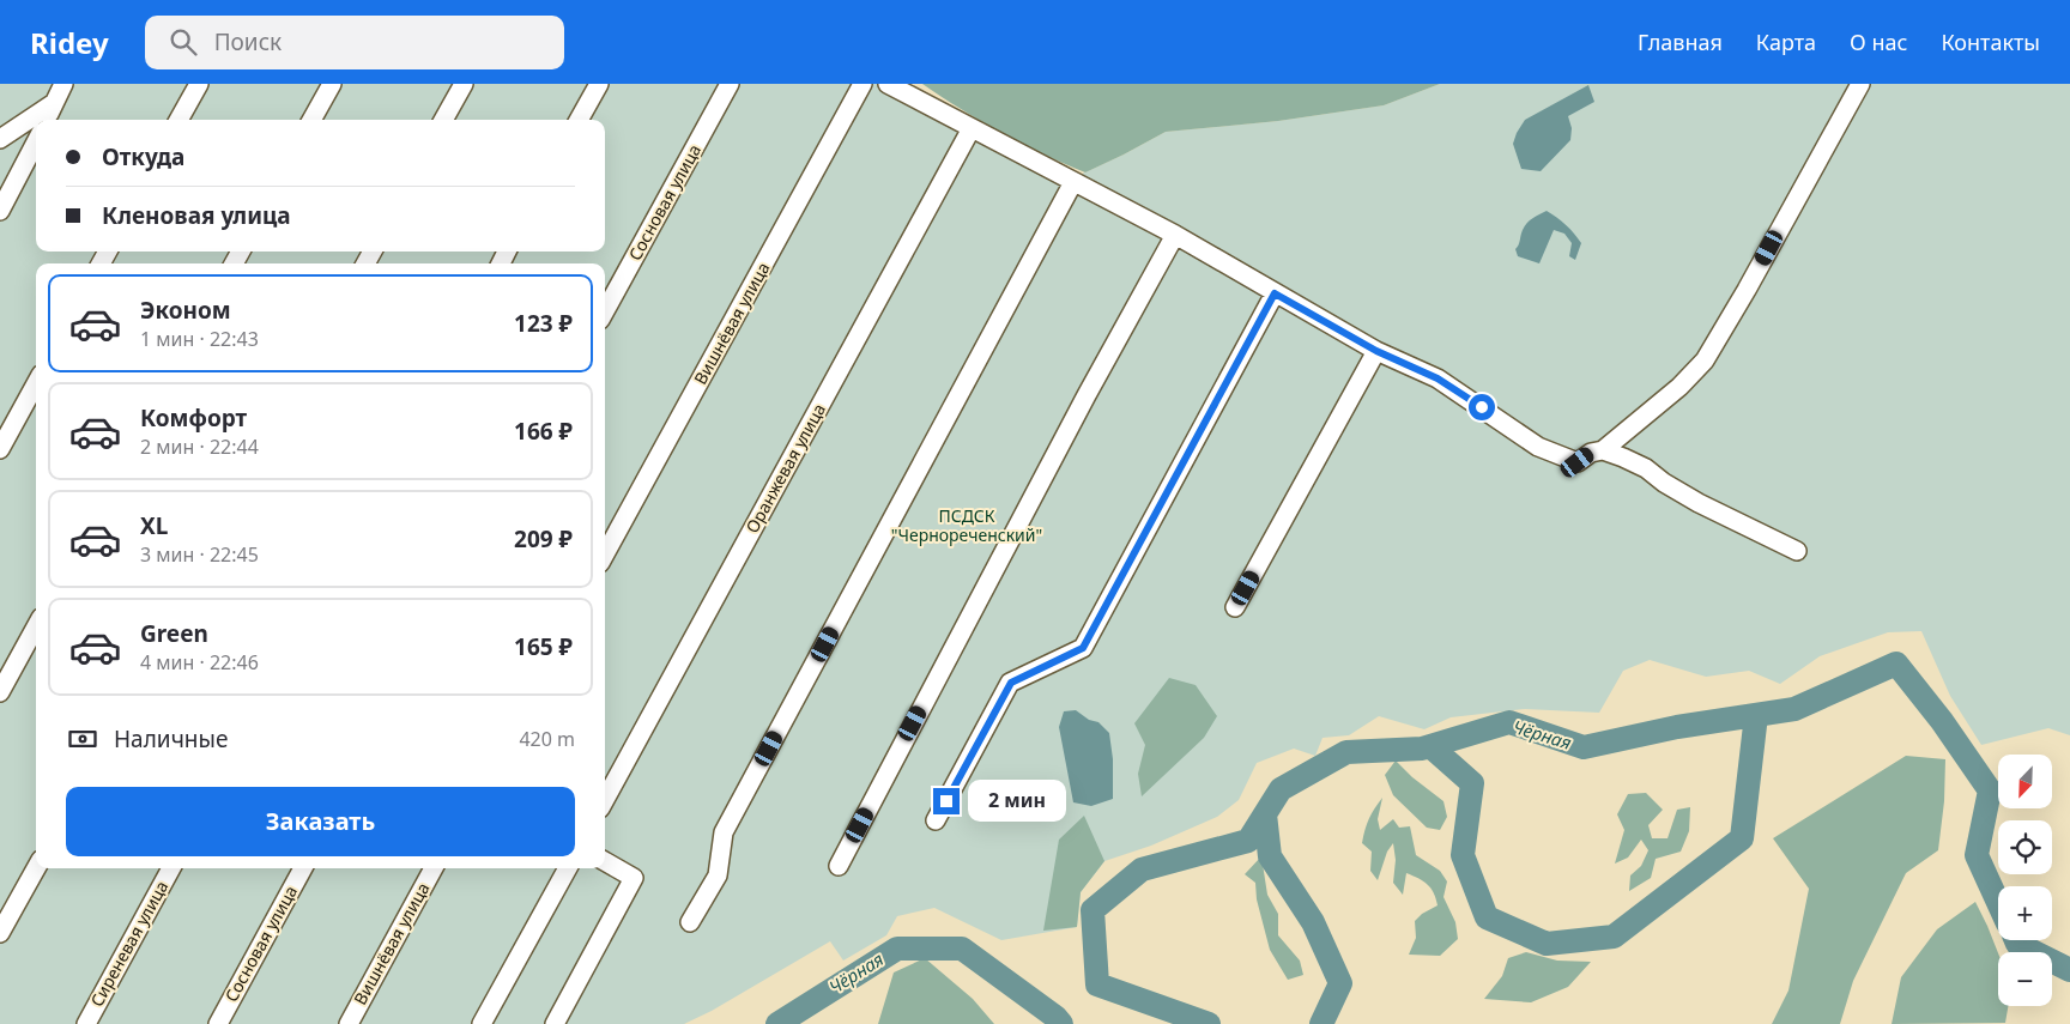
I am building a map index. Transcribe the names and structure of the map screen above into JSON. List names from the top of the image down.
{
  "streets": {
    "street": [
      "Сосновая улица",
      "Вишнёвая улица",
      "Оранжевая улица",
      "Сиреневая улица"
    ]
  },
  "water": ["Чёрная"],
  "parks": ["ПСДСК \"Чернореченский\""],
  "north": "bottom left",
  "page": {
    "header": "Ridey",
    "search": "Поиск",
    "nav": [
      "Главная",
      "Карта",
      "О нас",
      "Контакты"
    ],
    "banner": ["Откуда", "Кленовая улица"],
    "list": [
      {
        "name": "Эконом",
        "note": "1 мин · 22:43",
        "value": "123 ₽"
      },
      {
        "name": "Комфорт",
        "note": "2 мин · 22:44",
        "value": "166 ₽"
      },
      {
        "name": "XL",
        "note": "3 мин · 22:45",
        "value": "209 ₽"
      },
      {
        "name": "Green",
        "note": "4 мин · 22:46",
        "value": "165 ₽"
      }
    ],
    "pay": ["Наличные", "420 m"],
    "map_buttons": ["+", "−"],
    "buttons": "Заказать",
    "bubble": "2 мин"
  }
}
